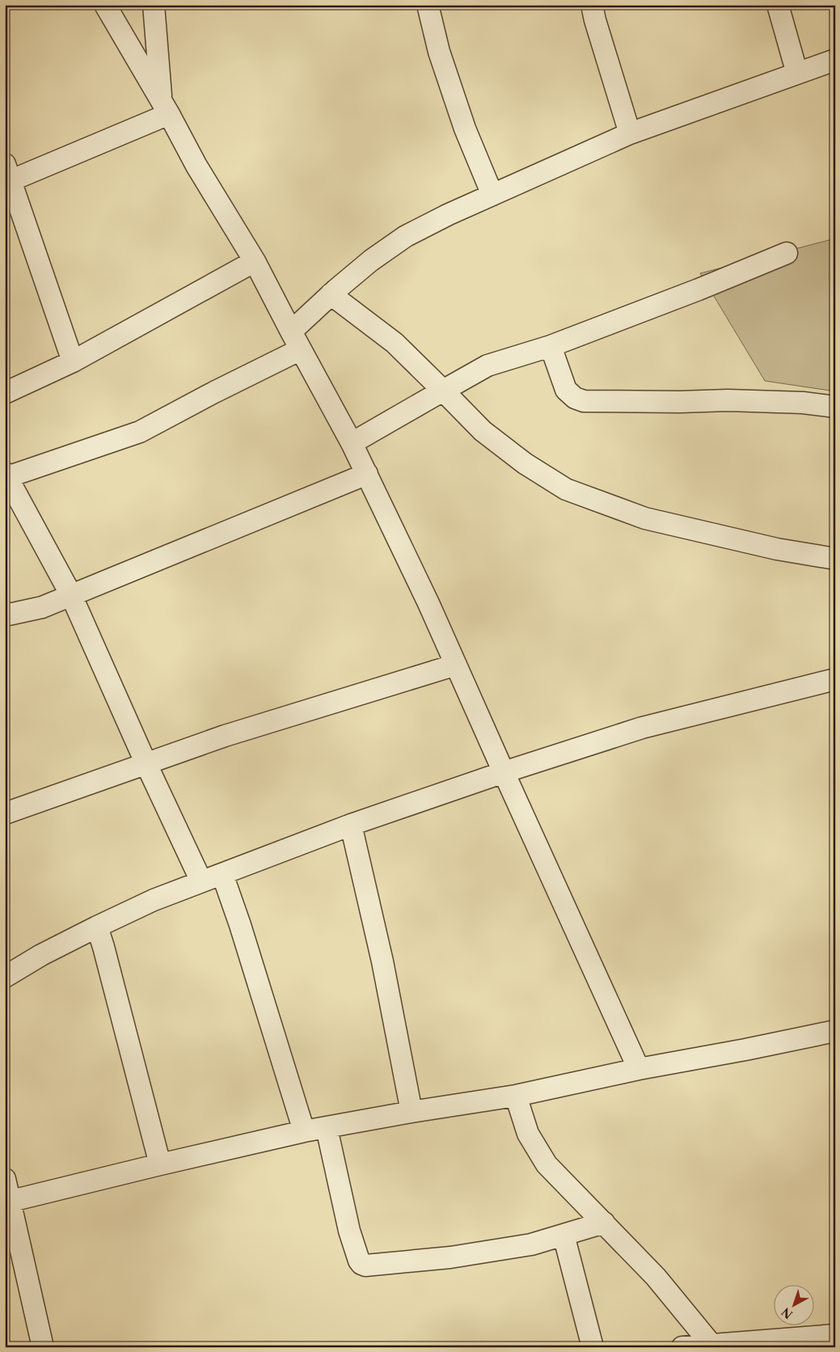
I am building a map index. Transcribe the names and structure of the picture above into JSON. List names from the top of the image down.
{
  "north": "bottom left"
}
